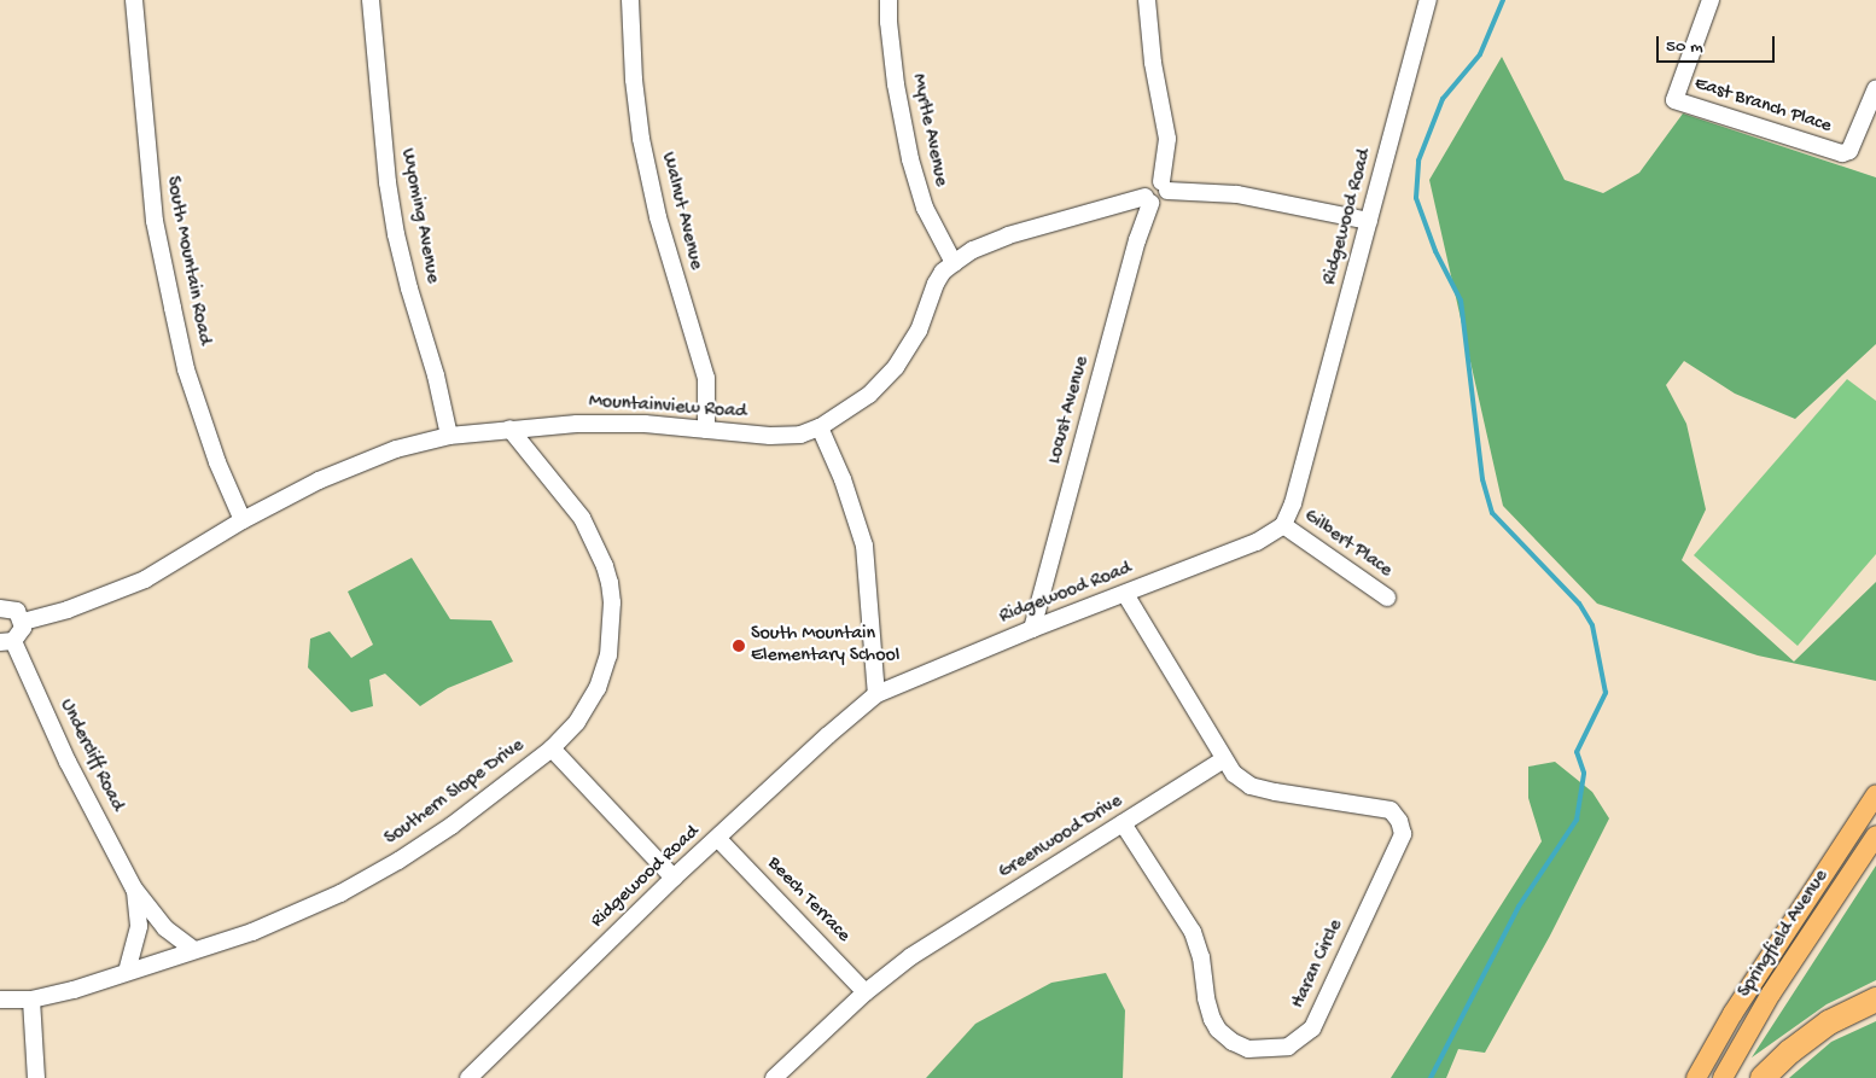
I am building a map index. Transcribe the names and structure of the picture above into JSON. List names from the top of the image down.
{
  "streets": {
    "main road": ["Springfield Avenue"],
    "street": [
      "East Branch Place",
      "Myrtle Avenue",
      "Walnut Avenue",
      "Wyoming Avenue",
      "Ridgewood Road",
      "South Mountain Road",
      "Mountainview Road",
      "Locust Avenue",
      "Gilbert Place",
      "Undercliff Road",
      "Southern Slope Drive",
      "Greenwood Drive",
      "Beech Terrace",
      "Haran Circle"
    ]
  },
  "crossings": [
    ["Myrtle Avenue", "Mountainview Road"],
    ["Walnut Avenue", "Mountainview Road"],
    ["Wyoming Avenue", "Mountainview Road"],
    ["Ridgewood Road", "Locust Avenue"],
    ["Ridgewood Road", "Gilbert Place"],
    ["Ridgewood Road", "Beech Terrace"],
    ["South Mountain Road", "Mountainview Road"],
    ["Mountainview Road", "Locust Avenue"],
    ["Mountainview Road", "Southern Slope Drive"],
    ["Undercliff Road", "Southern Slope Drive"],
    ["Greenwood Drive", "Beech Terrace"],
    ["Greenwood Drive", "Haran Circle"]
  ],
  "places": ["South Mountain Elementary School"],
  "scale_bar": "50 m"
}
